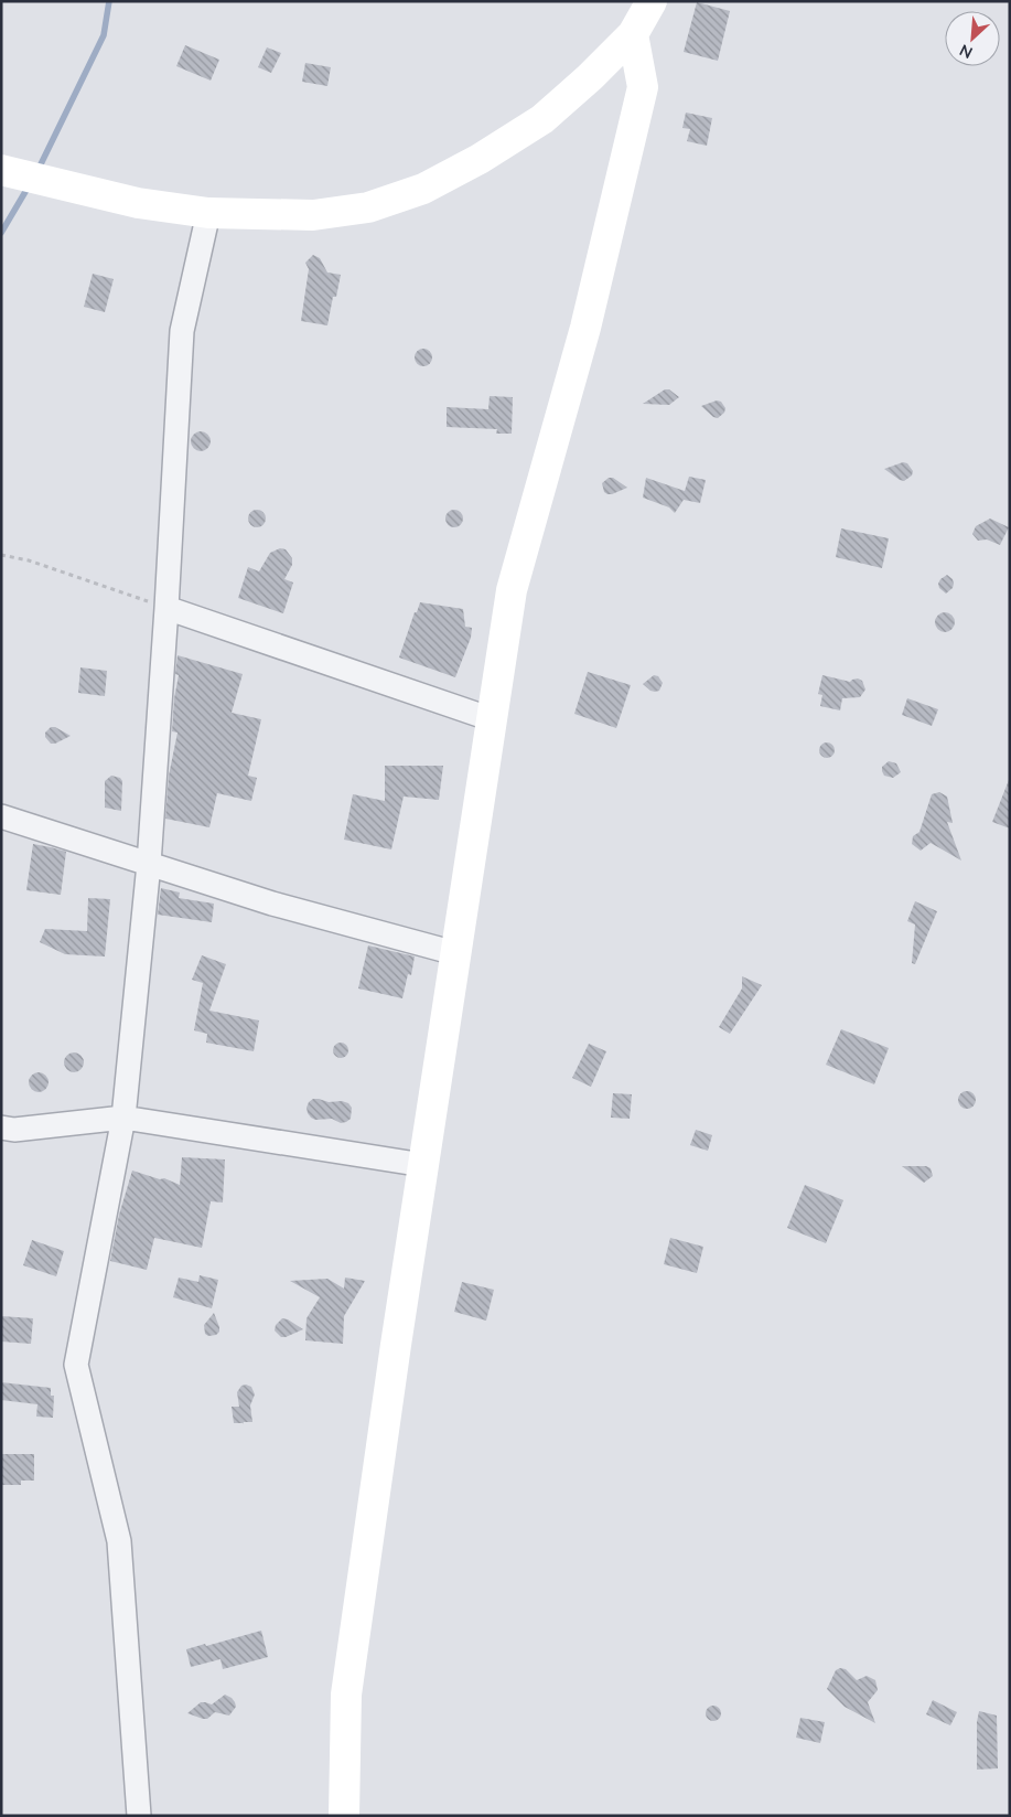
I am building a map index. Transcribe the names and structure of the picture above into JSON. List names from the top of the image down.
{
  "north": "bottom left"
}
